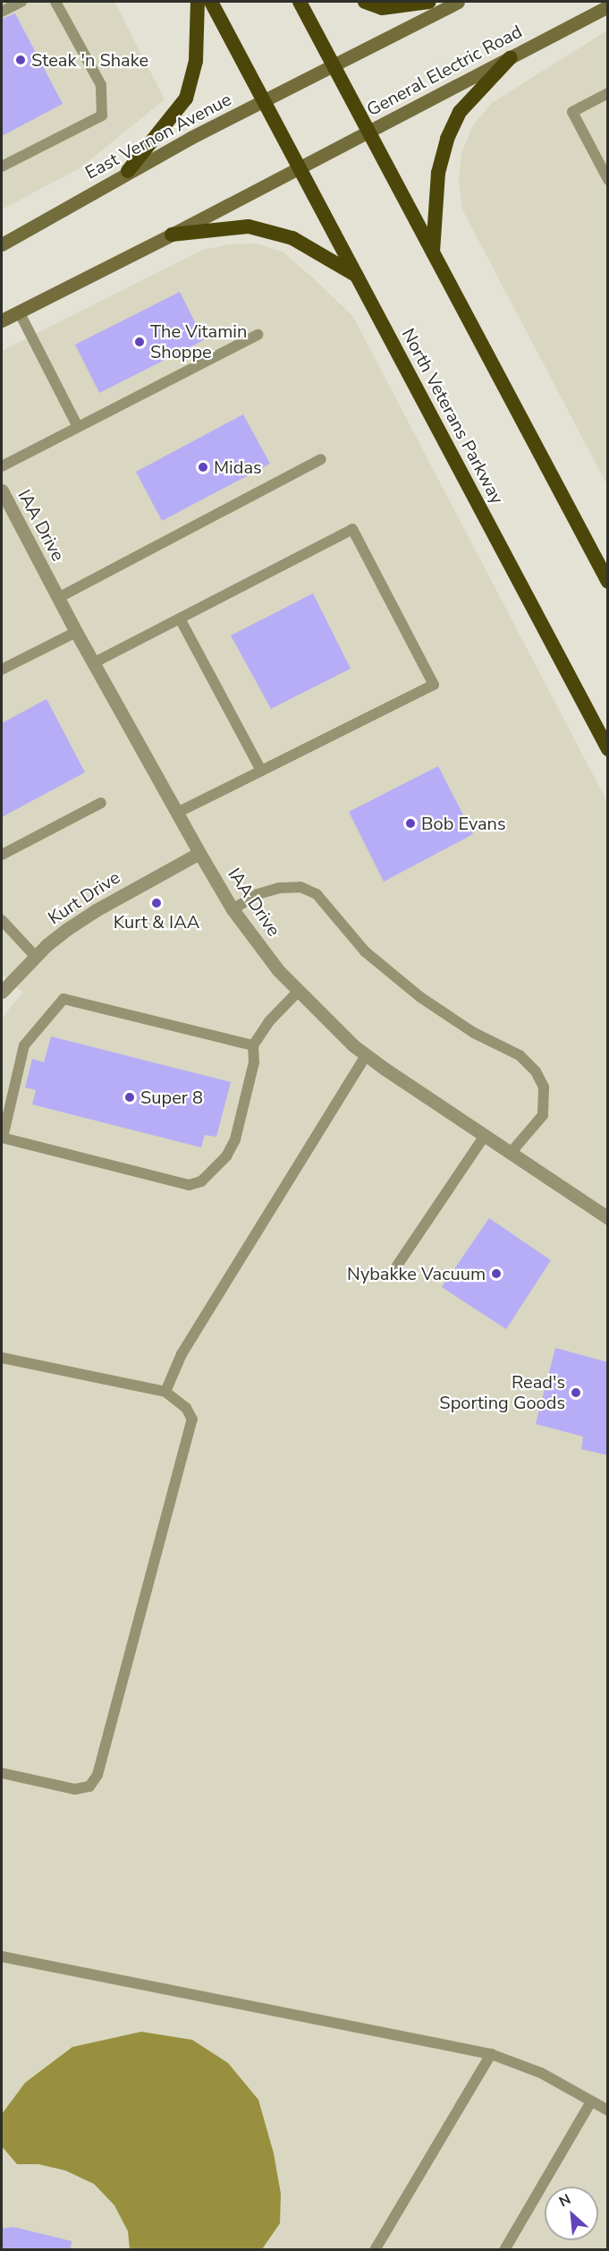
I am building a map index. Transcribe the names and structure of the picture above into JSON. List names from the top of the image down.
{
  "streets": {
    "highway": ["North Veterans Parkway"],
    "main road": ["General Electric Road", "East Vernon Avenue"],
    "street": ["IAA Drive", "Kurt Drive"]
  },
  "crossings": [
    ["General Electric Road", "North Veterans Parkway"],
    ["East Vernon Avenue", "North Veterans Parkway"],
    ["IAA Drive", "Kurt Drive"]
  ],
  "places": [
    "Steak 'n Shake",
    "The Vitamin Shoppe",
    "Midas",
    "Bob Evans",
    "Kurt & IAA",
    "Super 8",
    "Nybakke Vacuum",
    "Read's Sporting Goods"
  ],
  "north": "top left"
}
